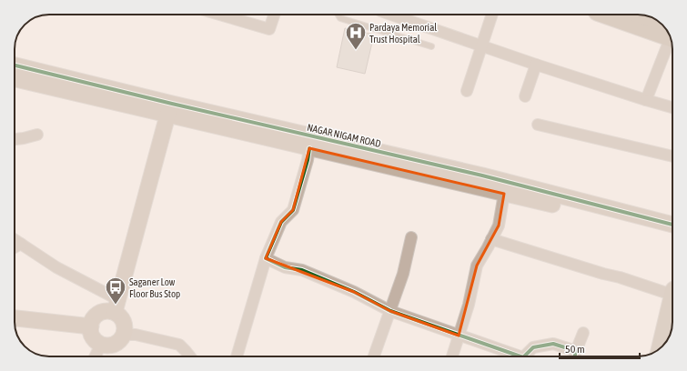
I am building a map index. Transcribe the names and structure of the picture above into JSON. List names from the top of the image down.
{
  "streets": {
    "street": ["NAGAR NIGAM ROAD"]
  },
  "places": {
    "hospital": ["Pardaya Memorial Trust Hospital"],
    "bus stop": ["Saganer Low Floor Bus Stop"]
  },
  "scale_bar": "50 m"
}
